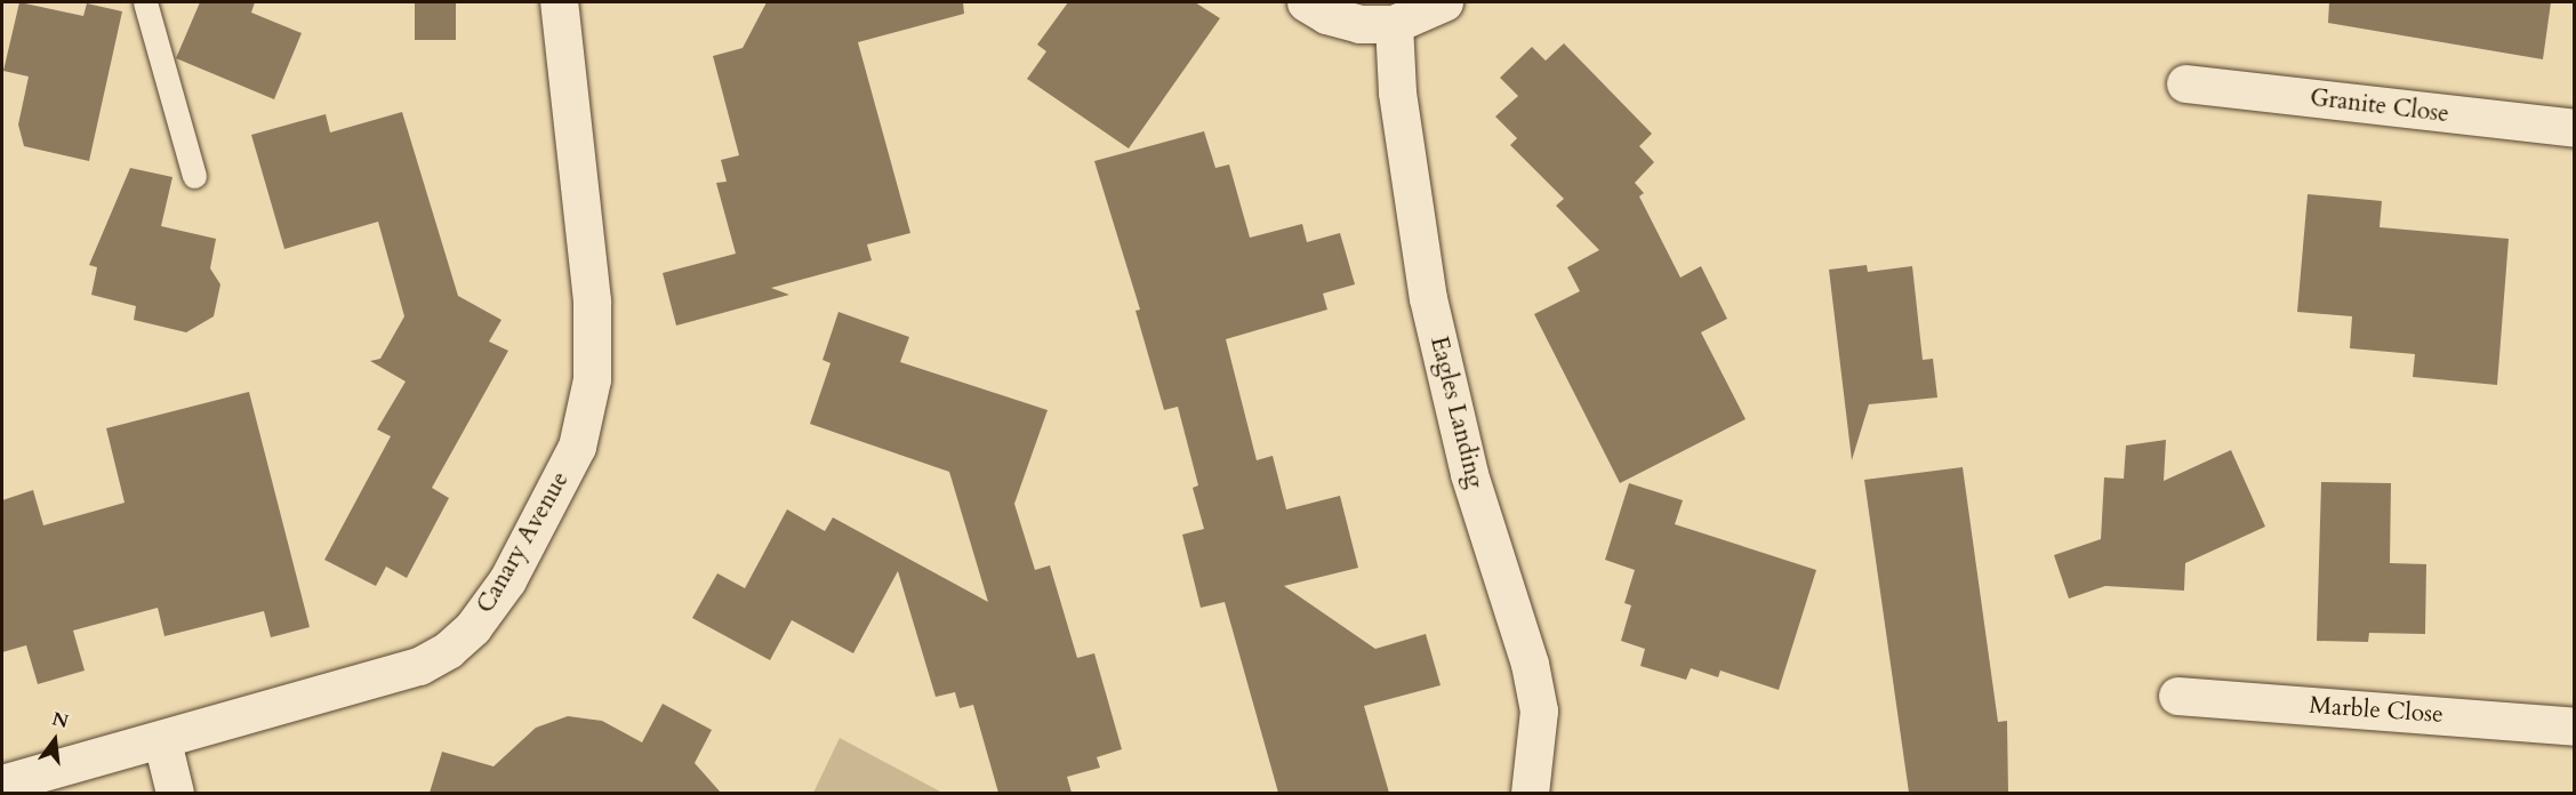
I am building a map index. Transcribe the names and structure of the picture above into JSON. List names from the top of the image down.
{
  "streets": {
    "street": [
      "Granite Close",
      "Eagles Landing",
      "Canary Avenue",
      "Marble Close"
    ]
  },
  "north": "top"
}
